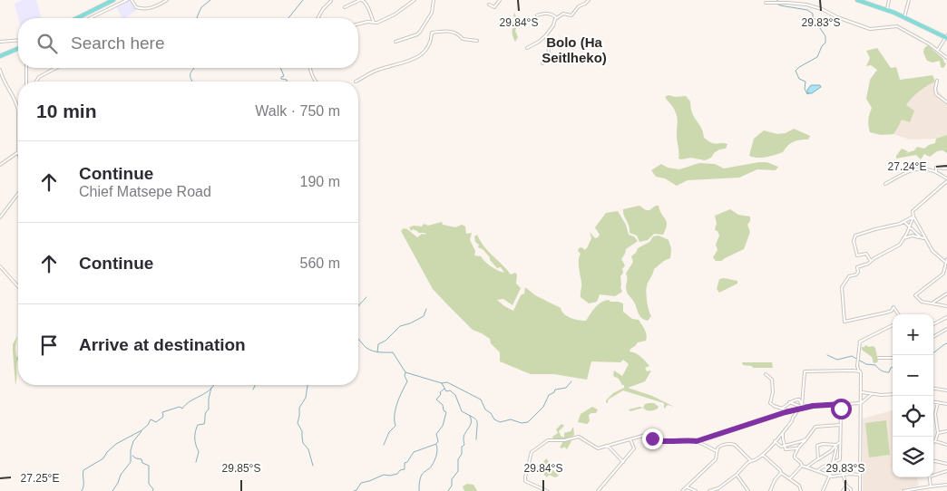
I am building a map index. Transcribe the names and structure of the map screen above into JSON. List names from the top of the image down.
{
  "districts": ["Bolo (Ha Seitlheko)"],
  "page": {
    "search": "Search here",
    "heading": ["10 min", "Walk · 750 m"],
    "list": [
      ["Continue", "Chief Matsepe Road", "190 m"],
      ["Continue", "560 m"],
      "Arrive at destination"
    ],
    "map_buttons": ["+", "−"]
  },
  "coordinates": [
    "29.84°S",
    "29.83°S",
    "27.24°E",
    "29.85°S",
    "27.25°E"
  ]
}
